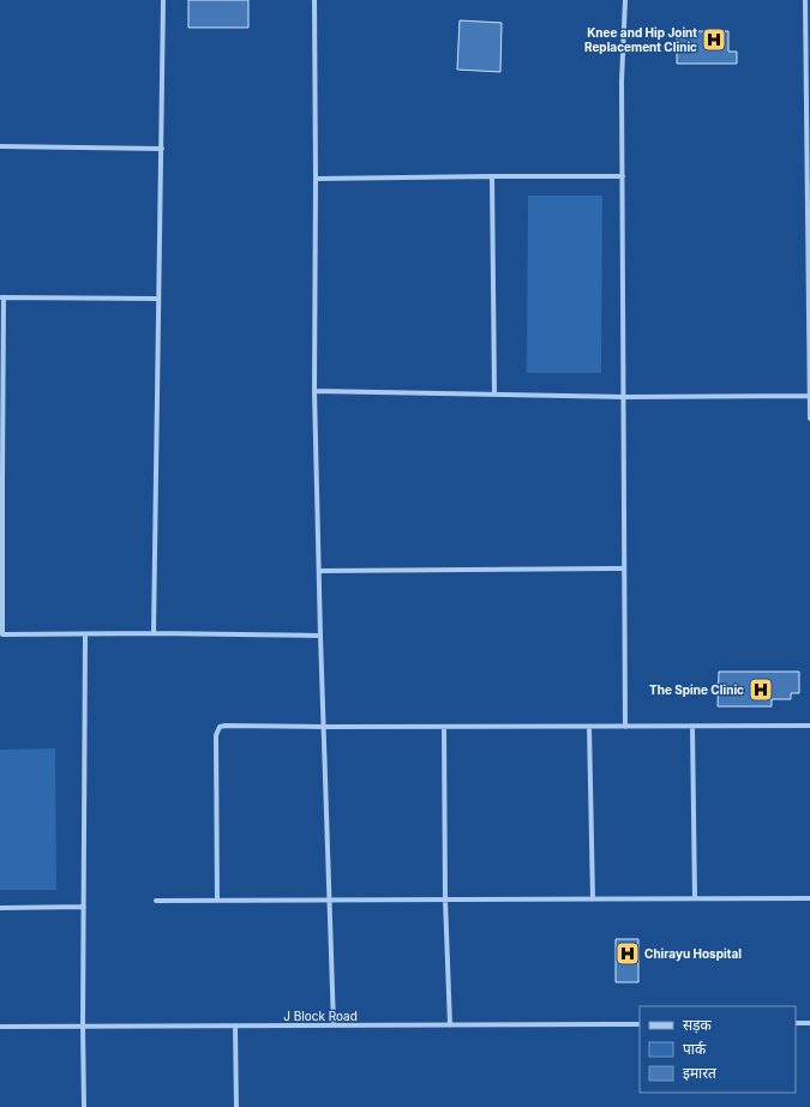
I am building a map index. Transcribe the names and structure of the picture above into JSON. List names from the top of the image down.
{
  "streets": {
    "street": ["J Block Road"]
  },
  "places": {
    "hospital": ["Knee and Hip Joint Replacement Clinic", "The Spine Clinic", "Chirayu Hospital"]
  },
  "legend": ["सड़क", "पार्क", "इमारत"]
}
